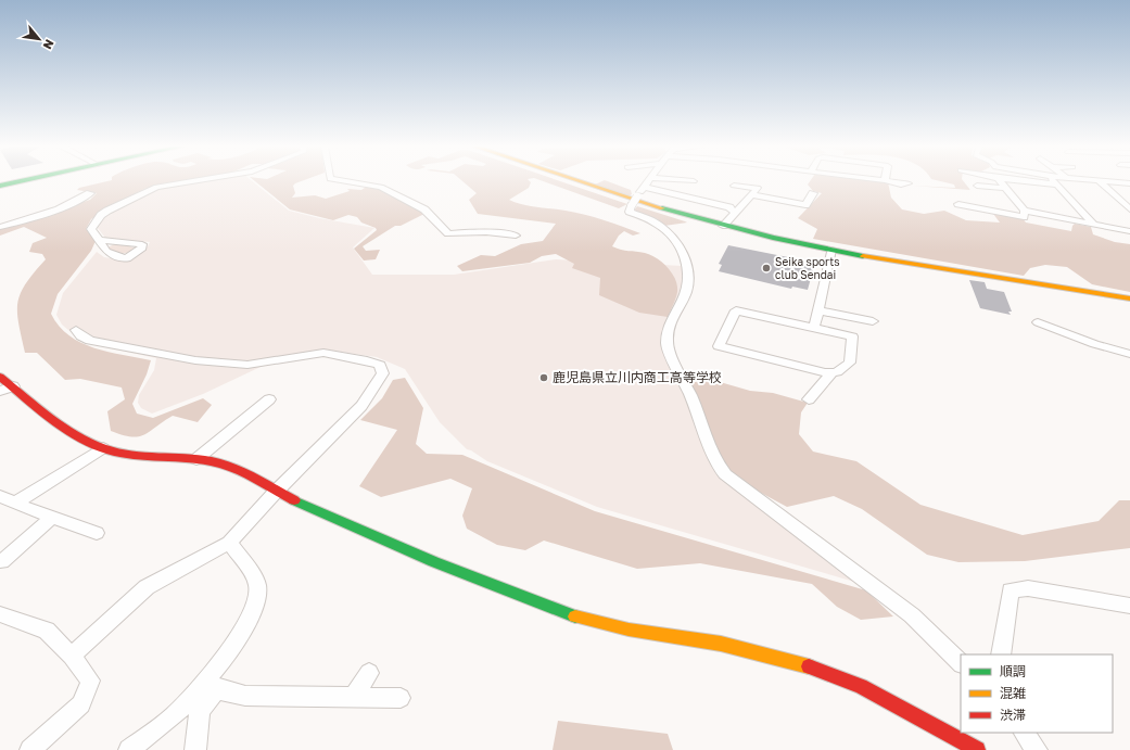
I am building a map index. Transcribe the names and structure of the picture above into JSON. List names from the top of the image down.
{
  "places": ["Seika sports club Sendai", "鹿児島県立川内商工高等学校"],
  "legend": ["順調", "混雑", "渋滞"],
  "north": "bottom right"
}
